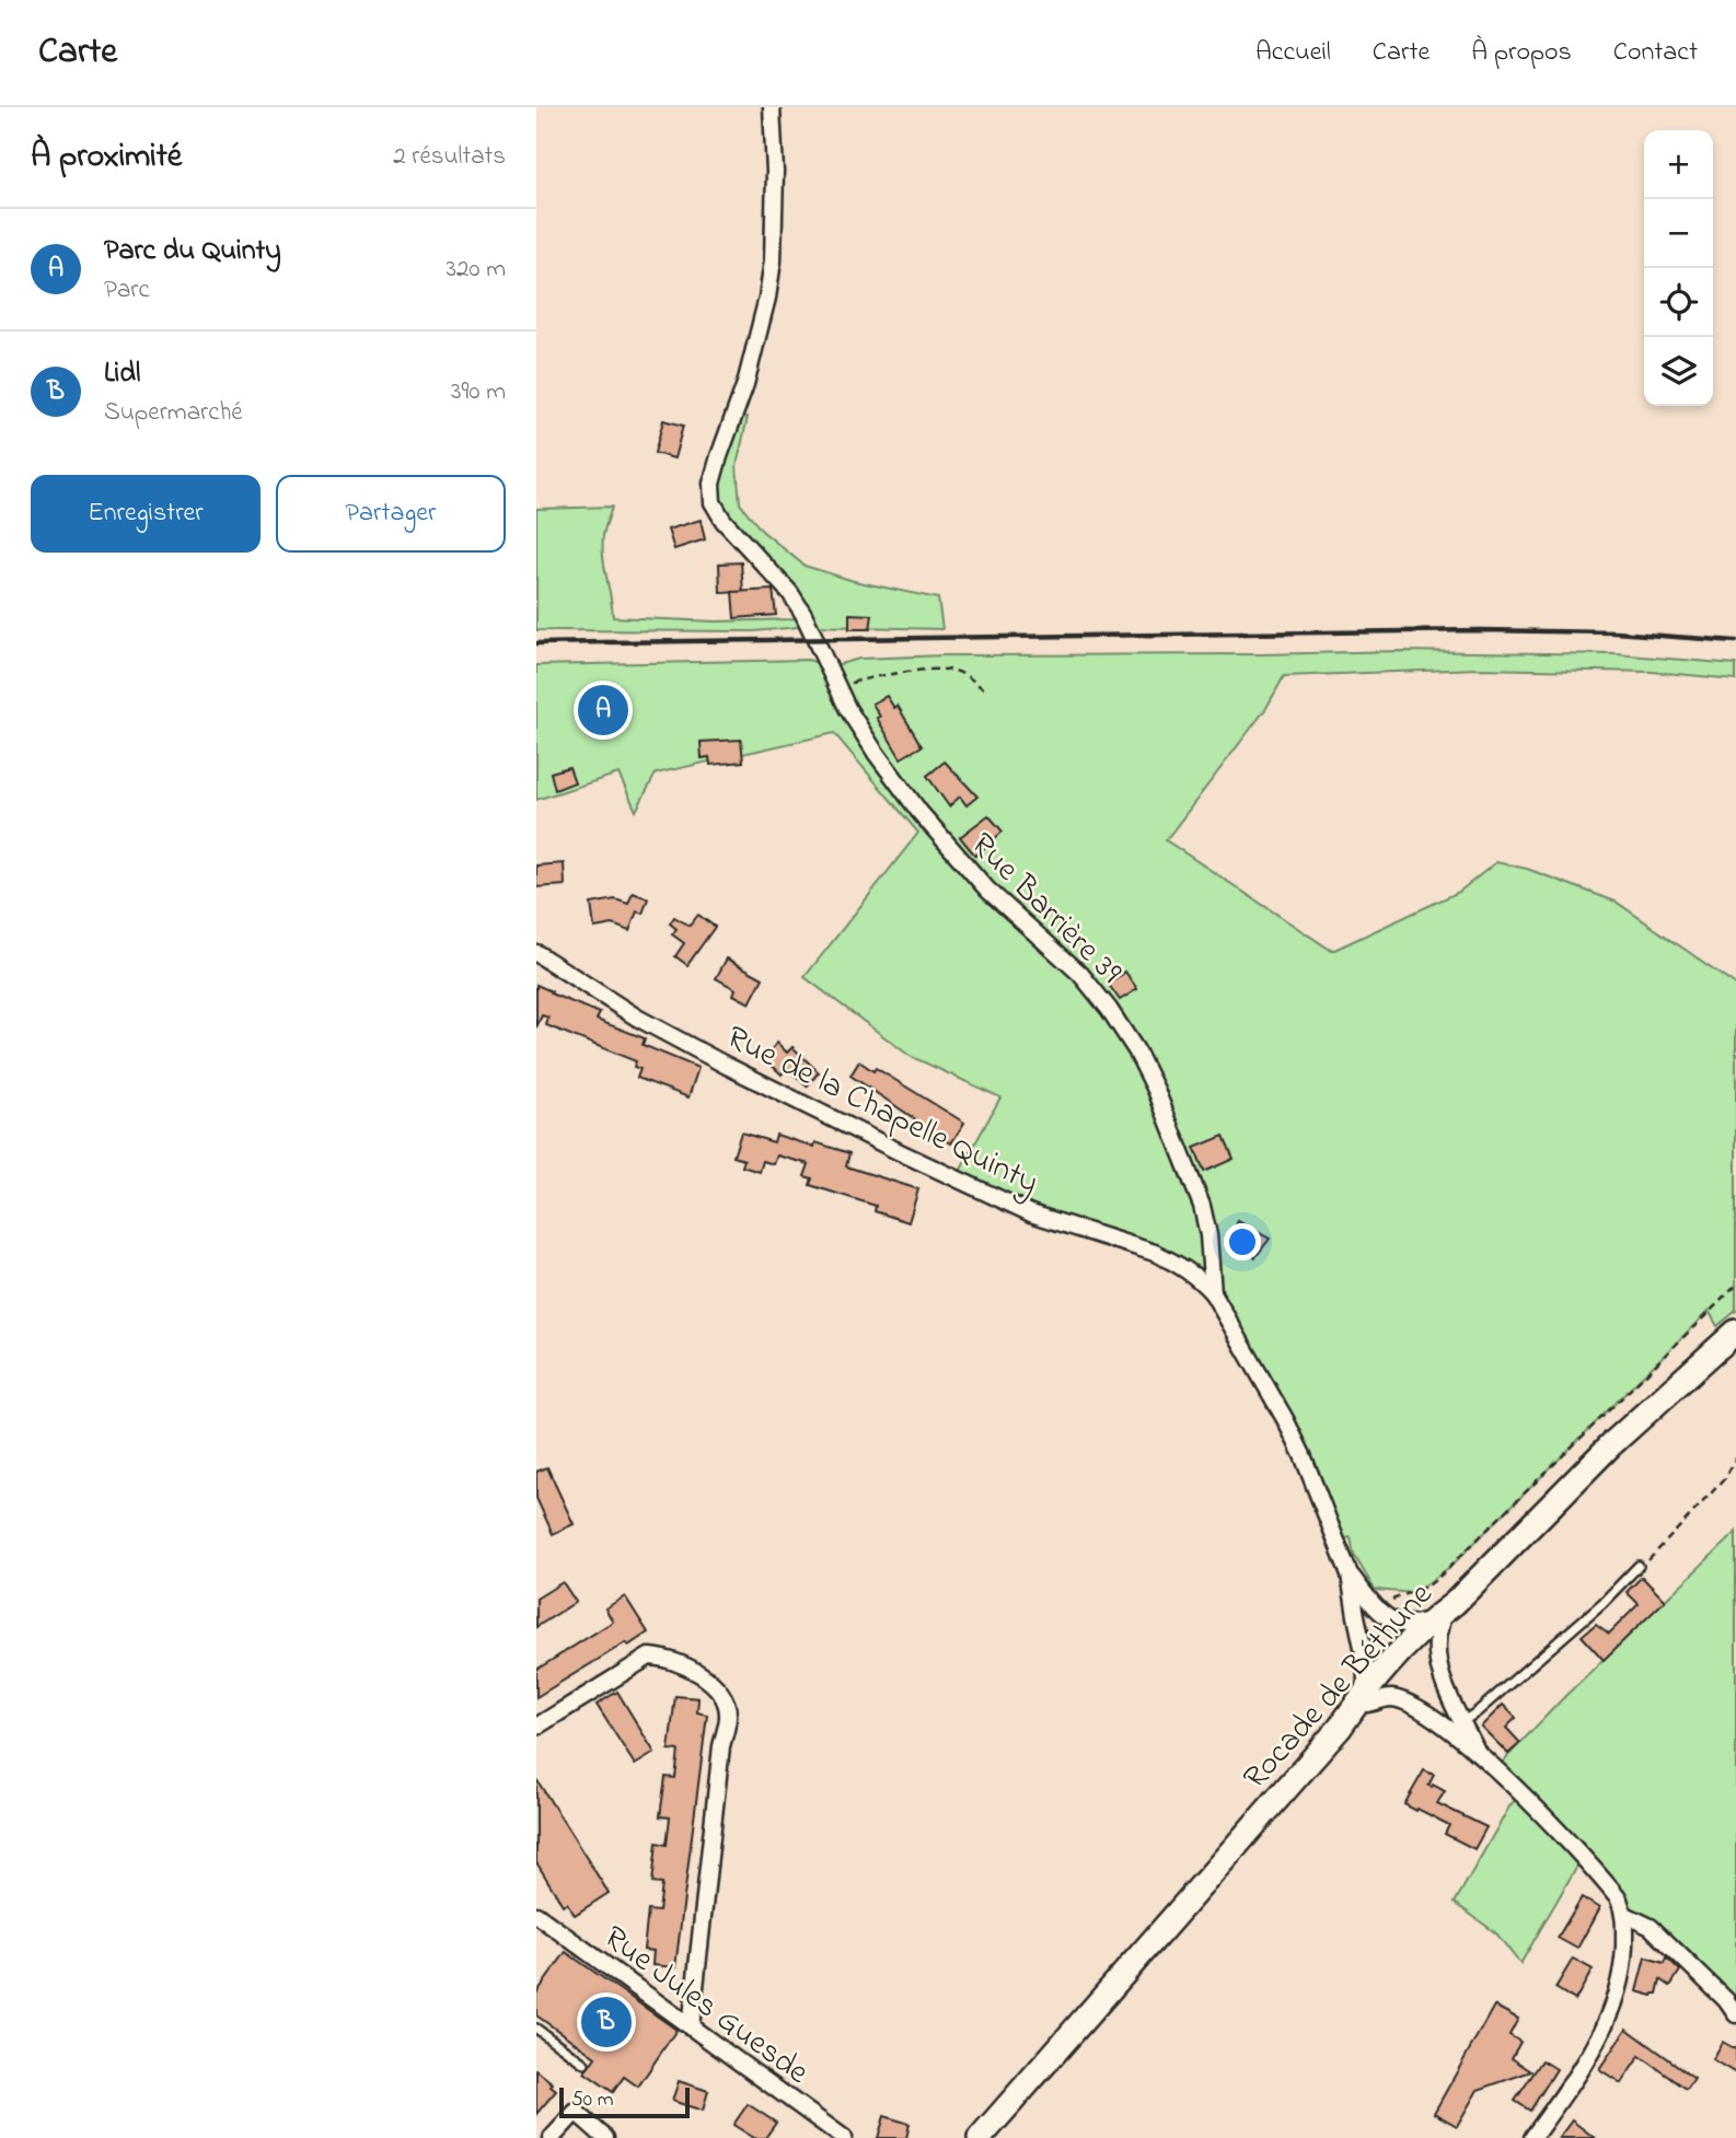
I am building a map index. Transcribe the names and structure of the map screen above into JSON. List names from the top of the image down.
{
  "streets": {
    "main road": ["Rocade de Béthune"],
    "street": ["Rue Barrière 39", "Rue de la Chapelle Quinty", "Rue Jules Guesde"]
  },
  "crossings": [
    ["Rue Barrière 39", "Rue de la Chapelle Quinty"],
    ["Rue Barrière 39", "Rocade de Béthune"]
  ],
  "scale_bar": "50 m",
  "page": {
    "header": "Carte",
    "nav": [
      "Accueil",
      "Carte",
      "À propos",
      "Contact"
    ],
    "heading": ["À proximité", "2 résultats"],
    "map_buttons": ["+", "−"],
    "list": [
      {
        "mark": "A",
        "name": "Parc du Quinty",
        "note": "Parc",
        "value": "320 m"
      },
      {
        "mark": "B",
        "name": "Lidl",
        "note": "Supermarché",
        "value": "390 m"
      }
    ],
    "buttons": ["Enregistrer", "Partager"],
    "pins": ["A", "B"],
    "scale": "50 m"
  }
}
